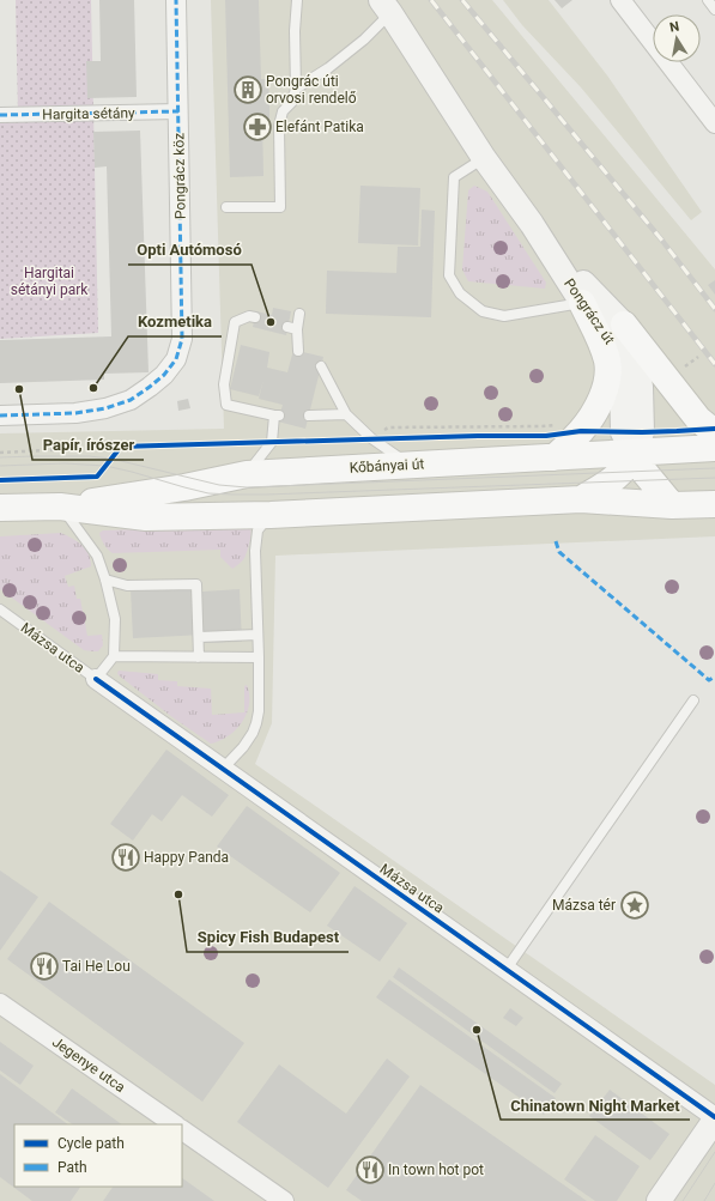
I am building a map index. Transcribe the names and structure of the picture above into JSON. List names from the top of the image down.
{
  "streets": {
    "main road": ["Kőbányai út"],
    "street": [
      "Hargita sétány",
      "Pongrácz köz",
      "Pongrácz út",
      "Mázsa utca",
      "Jegenye utca"
    ]
  },
  "crossings": [
    ["Hargita sétány", "Pongrácz köz"],
    ["Pongrácz út", "Kőbányai út"]
  ],
  "parks": ["Hargitai sétányi park"],
  "places": {
    "building": ["Pongrác úti orvosi rendelő"],
    "pharmacy": ["Elefánt Patika"],
    "other": [
      "Opti Autómosó",
      "Kozmetika",
      "Papír, írószer",
      "Spicy Fish Budapest",
      "Chinatown Night Market"
    ],
    "restaurant": ["Happy Panda", "Tai He Lou", "In town hot pot"],
    "place": ["Mázsa tér"]
  },
  "legend": ["Cycle path", "Path"],
  "north": "top"
}
